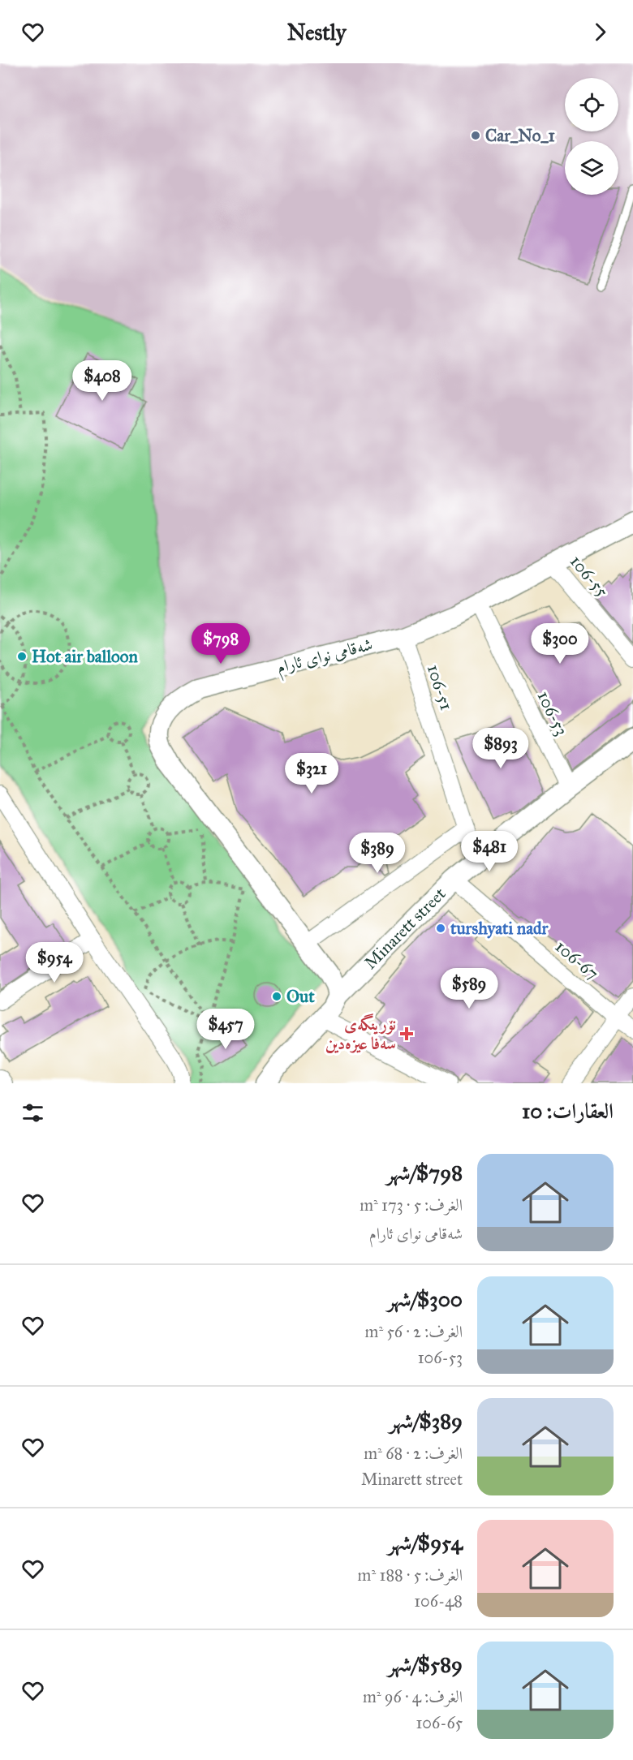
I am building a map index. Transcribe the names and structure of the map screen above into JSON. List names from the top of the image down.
{
  "streets": {
    "street": [
      "106-55",
      "شەقامی نوای ئارام",
      "106-51",
      "106-53",
      "Minarett street",
      "106-67"
    ]
  },
  "crossings": [
    ["106-55", "شەقامی نوای ئارام"],
    ["شەقامی نوای ئارام", "106-51"],
    ["شەقامی نوای ئارام", "106-53"],
    ["شەقامی نوای ئارام", "Minarett street"],
    ["106-51", "Minarett street"],
    ["106-53", "Minarett street"],
    ["Minarett street", "106-67"]
  ],
  "places": {
    "other": [
      "Car_No_1",
      "Hot air balloon",
      "turshyati nadr",
      "Out"
    ],
    "health": ["نۆرینگەی سەفا عیزەدین"]
  },
  "page": {
    "header": "Nestly",
    "price": [
      "$408",
      "$798",
      "$300",
      "$893",
      "$321",
      "$481",
      "$389",
      "$954",
      "$589",
      "$457"
    ],
    "heading": "العقارات: 10",
    "list": [
      {
        "name": "$798/شهر",
        "note": "الغرف: 5 · 173 m² · شەقامی نوای ئارام"
      },
      {
        "name": "$300/شهر",
        "note": "الغرف: 2 · 56 m² · 106-53"
      },
      {
        "name": "$389/شهر",
        "note": "الغرف: 2 · 68 m² · Minarett street"
      },
      {
        "name": "$954/شهر",
        "note": "الغرف: 5 · 188 m² · 106-48"
      },
      {
        "name": "$589/شهر",
        "note": "الغرف: 4 · 96 m² · 106-65"
      }
    ]
  }
}
